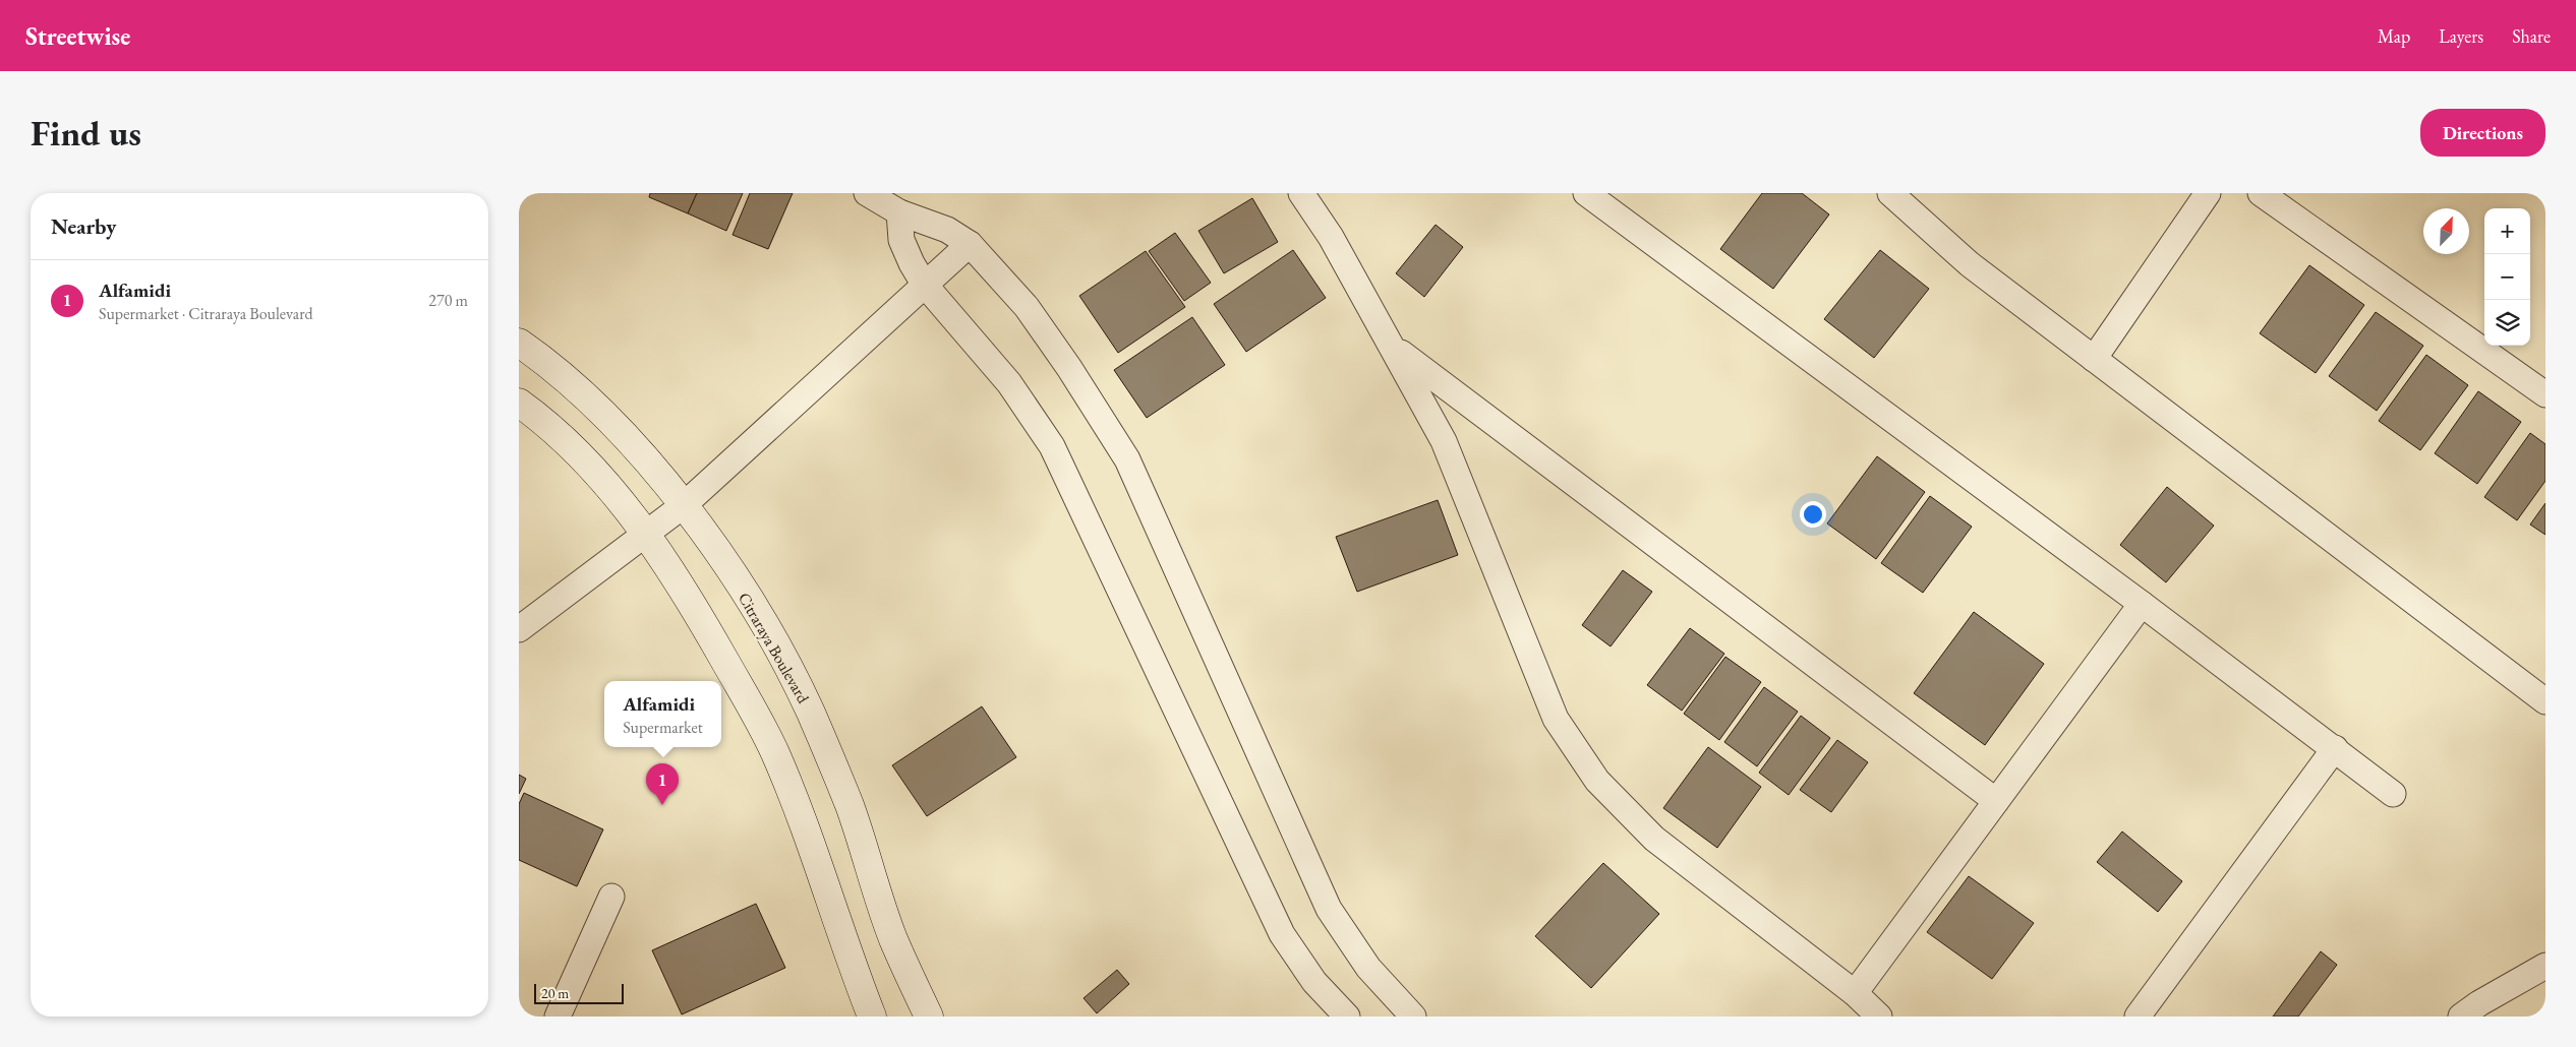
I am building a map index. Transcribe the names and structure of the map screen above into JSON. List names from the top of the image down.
{
  "streets": {
    "main road": ["Citraraya Boulevard"]
  },
  "scale_bar": "20 m",
  "north": "top right",
  "page": {
    "header": "Streetwise",
    "nav": ["Map", "Layers", "Share"],
    "buttons": "Directions",
    "title": "Find us",
    "heading": "Nearby",
    "map_buttons": ["+", "−"],
    "list": [
      {
        "mark": "1",
        "name": "Alfamidi",
        "note": "Supermarket · Citraraya Boulevard",
        "value": "270 m"
      }
    ],
    "popup": ["Alfamidi", "Supermarket"],
    "pins": "1",
    "scale": "20 m"
  }
}
